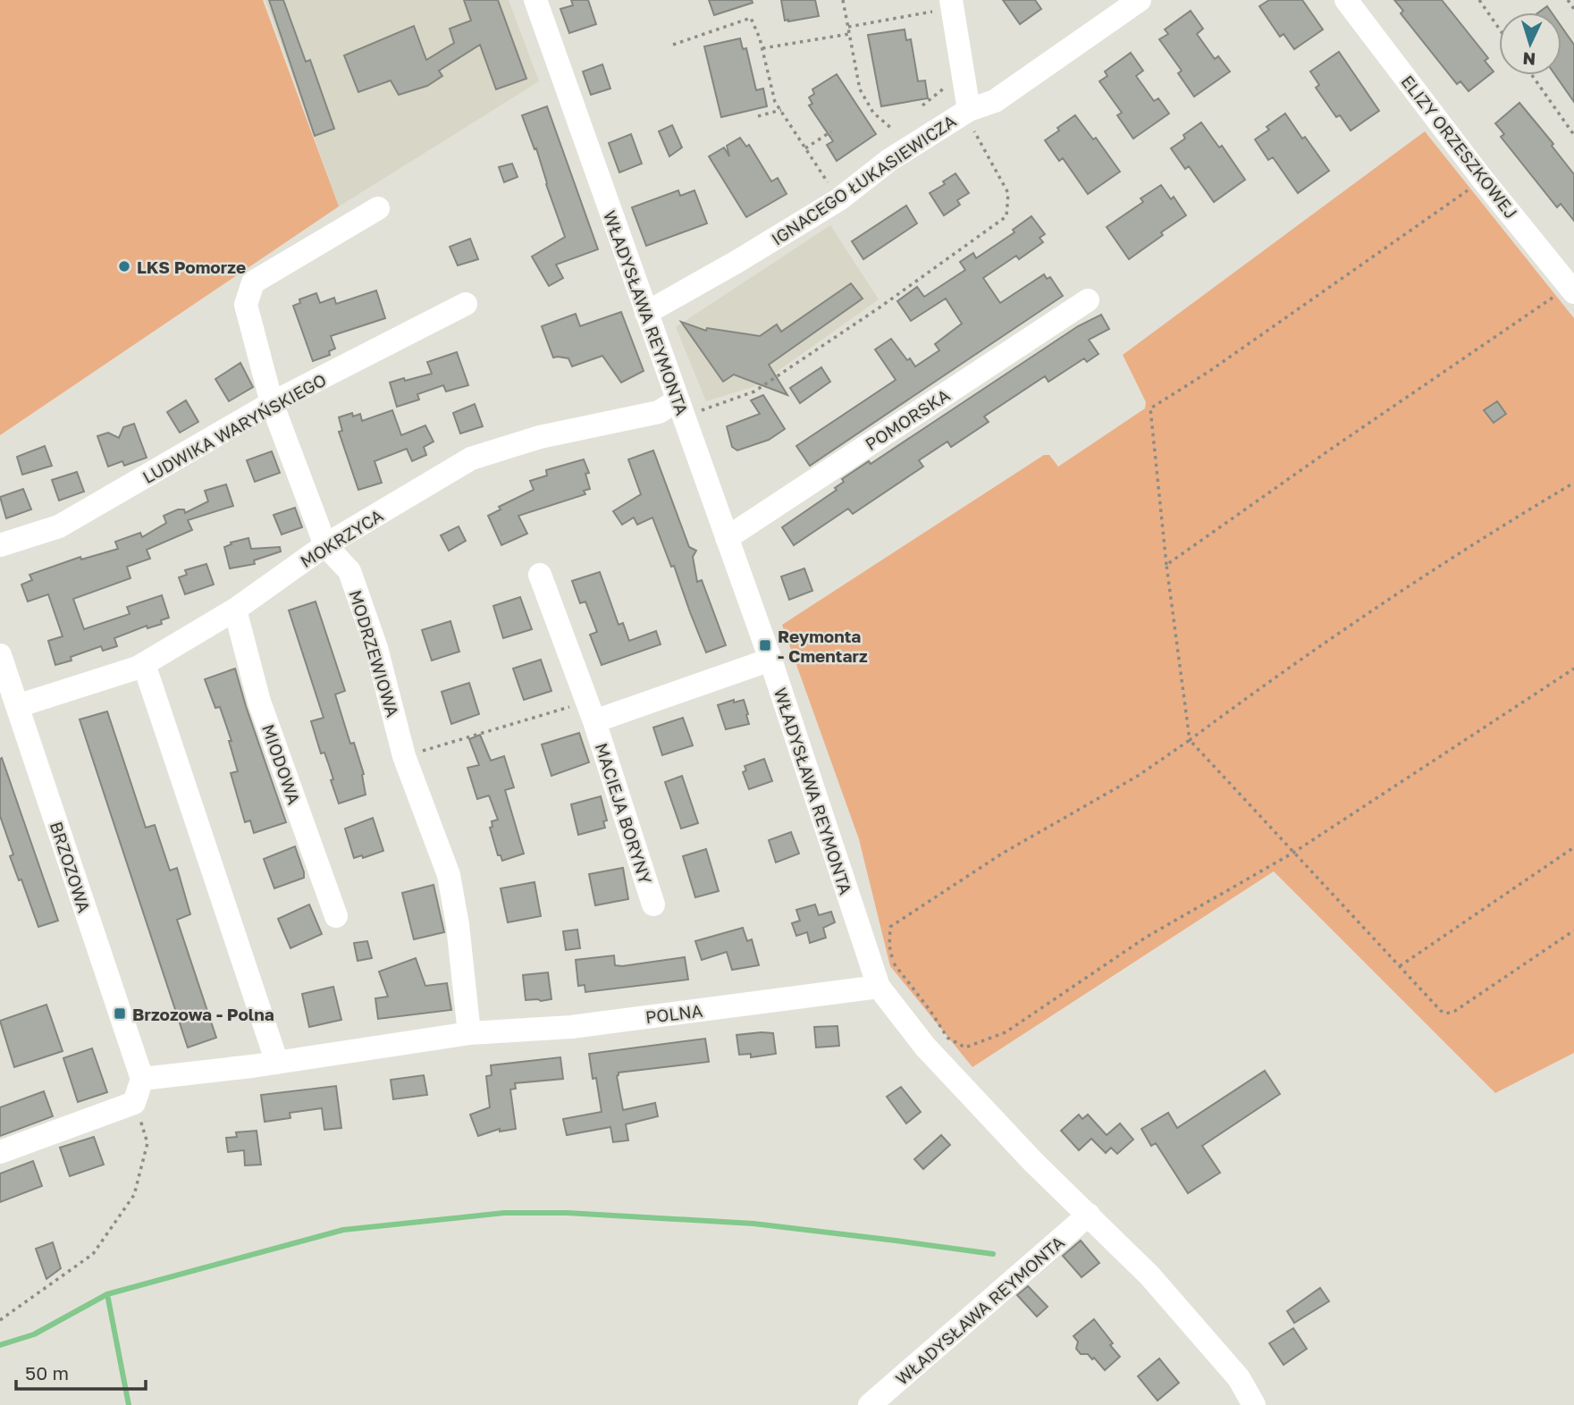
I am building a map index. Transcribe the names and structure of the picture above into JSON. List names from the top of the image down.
{
  "streets": {
    "street": [
      "ELIZY ORZESZKOWEJ",
      "IGNACEGO ŁUKASIEWICZA",
      "WŁADYSŁAWA REYMONTA",
      "POMORSKA",
      "LUDWIKA WARYŃSKIEGO",
      "MOKRZYCA",
      "MODRZEWIOWA",
      "MIODOWA",
      "MACIEJA BORYNY",
      "BRZOZOWA",
      "POLNA"
    ]
  },
  "crossings": [
    ["IGNACEGO ŁUKASIEWICZA", "WŁADYSŁAWA REYMONTA"],
    ["WŁADYSŁAWA REYMONTA", "POMORSKA"],
    ["WŁADYSŁAWA REYMONTA", "MOKRZYCA"],
    ["WŁADYSŁAWA REYMONTA", "MACIEJA BORYNY"],
    ["WŁADYSŁAWA REYMONTA", "POLNA"],
    ["LUDWIKA WARYŃSKIEGO", "MODRZEWIOWA"],
    ["MOKRZYCA", "MODRZEWIOWA"],
    ["MOKRZYCA", "MIODOWA"],
    ["MOKRZYCA", "BRZOZOWA"],
    ["MODRZEWIOWA", "POLNA"]
  ],
  "places": {
    "other": ["LKS Pomorze"],
    "transit": ["Reymonta - Cmentarz", "Brzozowa - Polna"]
  },
  "scale_bar": "50 m",
  "north": "bottom"
}
